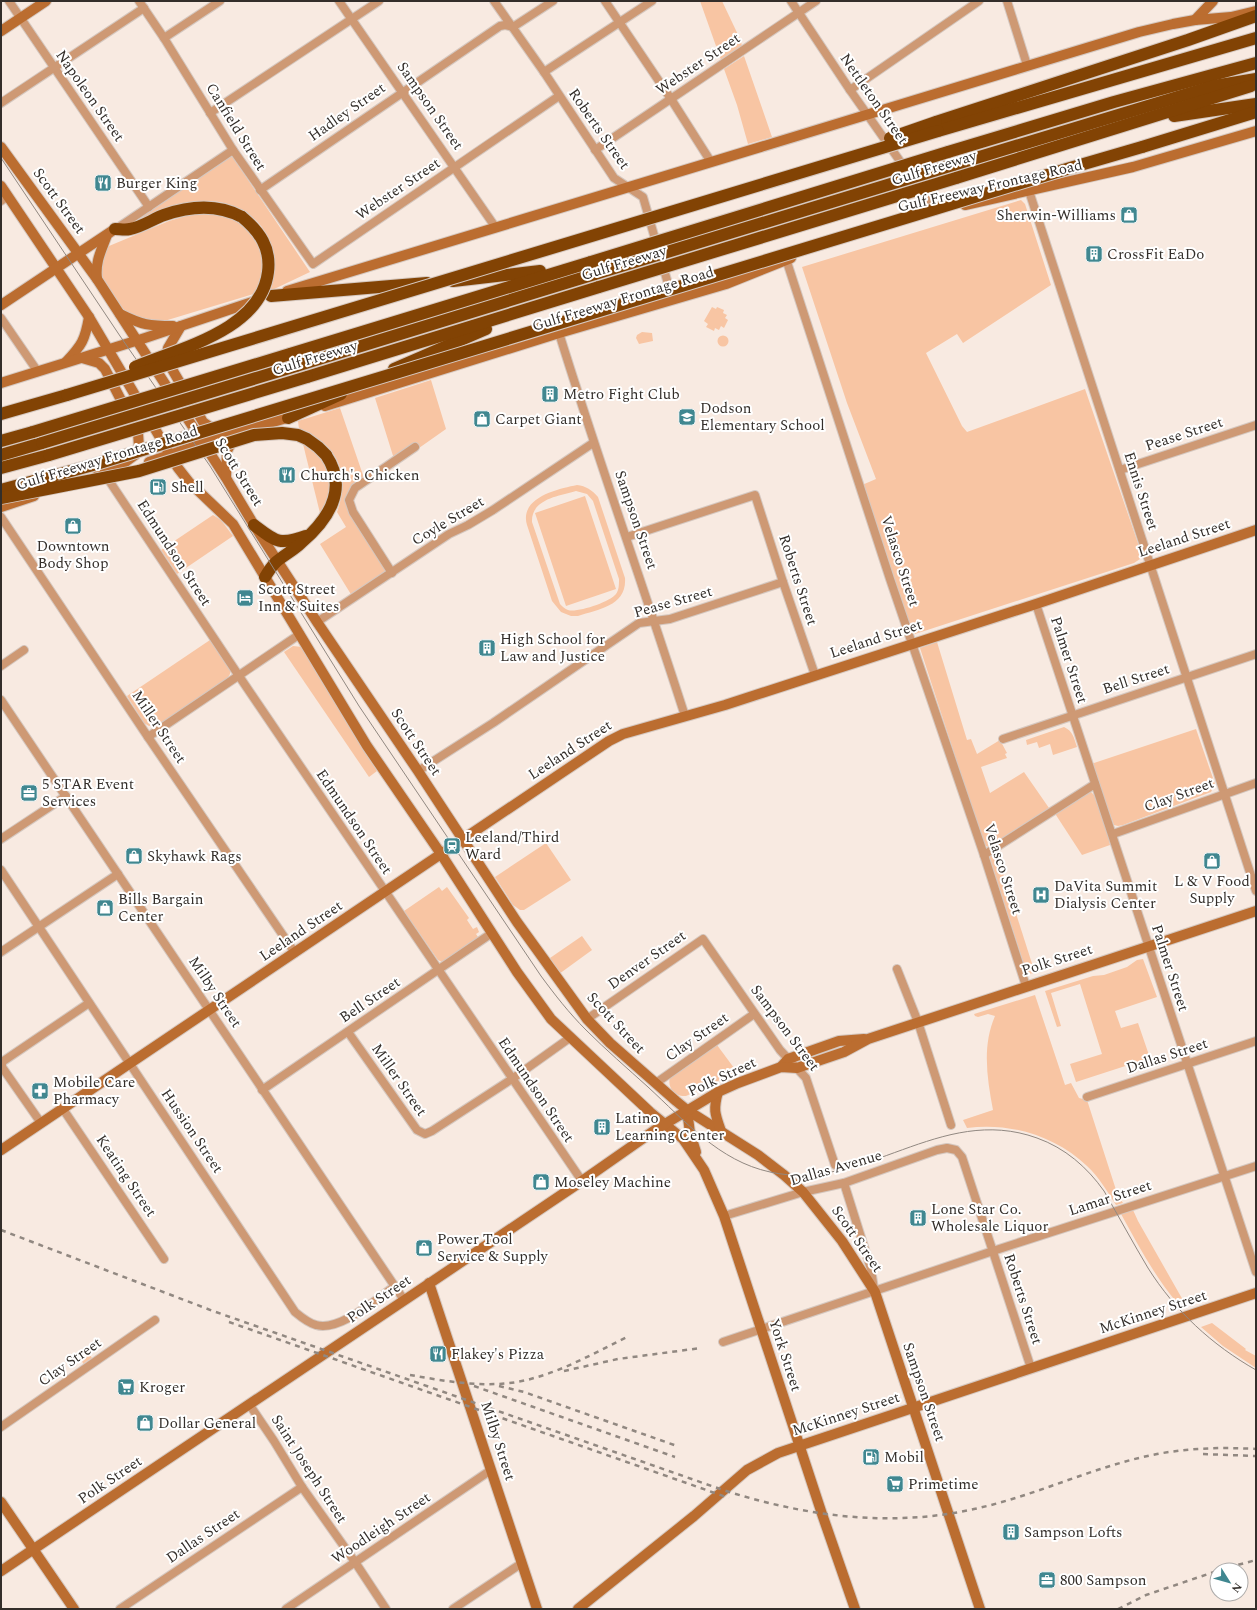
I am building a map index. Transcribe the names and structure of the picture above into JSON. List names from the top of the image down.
{
  "streets": {
    "highway": ["Gulf Freeway"],
    "main road": [
      "Sampson Street",
      "Gulf Freeway Frontage Road",
      "Scott Street",
      "Leeland Street",
      "Polk Street",
      "Milby Street",
      "McKinney Street",
      "York Street"
    ],
    "street": [
      "Webster Street",
      "Napoleon Street",
      "Nettleton Street",
      "Hadley Street",
      "Canfield Street",
      "Roberts Street",
      "Pease Street",
      "Ennis Street",
      "Coyle Street",
      "Edmundson Street",
      "Velasco Street",
      "Palmer Street",
      "Bell Street",
      "Miller Street",
      "Clay Street",
      "Denver Street",
      "Dallas Street",
      "Hussion Street",
      "Dallas Avenue",
      "Keating Street",
      "Lamar Street",
      "Saint Joseph Street",
      "Woodleigh Street"
    ]
  },
  "crossings": [
    ["Webster Street", "Nettleton Street"],
    ["Webster Street", "Sampson Street"],
    ["Webster Street", "Canfield Street"],
    ["Webster Street", "Roberts Street"],
    ["Nettleton Street", "Gulf Freeway Frontage Road"],
    ["Sampson Street", "Hadley Street"],
    ["Sampson Street", "Roberts Street"],
    ["Sampson Street", "Gulf Freeway Frontage Road"],
    ["Sampson Street", "Scott Street"],
    ["Sampson Street", "Pease Street"],
    ["Sampson Street", "Coyle Street"],
    ["Sampson Street", "Leeland Street"],
    ["Sampson Street", "Clay Street"],
    ["Sampson Street", "Denver Street"],
    ["Sampson Street", "Polk Street"],
    ["Sampson Street", "Dallas Avenue"],
    ["Sampson Street", "Lamar Street"],
    ["Sampson Street", "McKinney Street"],
    ["Hadley Street", "Canfield Street"],
    ["Hadley Street", "Roberts Street"],
    ["Roberts Street", "Gulf Freeway Frontage Road"],
    ["Roberts Street", "Pease Street"],
    ["Roberts Street", "Leeland Street"],
    ["Roberts Street", "Dallas Avenue"],
    ["Roberts Street", "Lamar Street"],
    ["Roberts Street", "McKinney Street"],
    ["Gulf Freeway Frontage Road", "Scott Street"],
    ["Gulf Freeway Frontage Road", "Ennis Street"],
    ["Gulf Freeway Frontage Road", "Edmundson Street"],
    ["Gulf Freeway Frontage Road", "Velasco Street"],
    ["Scott Street", "Pease Street"],
    ["Scott Street", "Coyle Street"],
    ["Scott Street", "Leeland Street"],
    ["Scott Street", "Clay Street"],
    ["Scott Street", "Denver Street"],
    ["Scott Street", "Polk Street"],
    ["Scott Street", "Dallas Avenue"],
    ["Scott Street", "Lamar Street"],
    ["Pease Street", "Ennis Street"],
    ["Ennis Street", "Leeland Street"],
    ["Ennis Street", "Bell Street"],
    ["Ennis Street", "Clay Street"],
    ["Leeland Street", "Edmundson Street"],
    ["Leeland Street", "Velasco Street"],
    ["Leeland Street", "Palmer Street"],
    ["Leeland Street", "Miller Street"],
    ["Leeland Street", "Milby Street"],
    ["Leeland Street", "Hussion Street"],
    ["Leeland Street", "Keating Street"],
    ["Edmundson Street", "Bell Street"],
    ["Edmundson Street", "Miller Street"],
    ["Edmundson Street", "Polk Street"],
    ["Velasco Street", "Polk Street"],
    ["Palmer Street", "Bell Street"],
    ["Palmer Street", "Clay Street"],
    ["Palmer Street", "Polk Street"],
    ["Palmer Street", "Dallas Street"],
    ["Palmer Street", "Lamar Street"],
    ["Bell Street", "Miller Street"],
    ["Bell Street", "Milby Street"],
    ["Polk Street", "Milby Street"],
    ["Polk Street", "York Street"],
    ["Polk Street", "Saint Joseph Street"],
    ["Milby Street", "Hussion Street"],
    ["Milby Street", "Woodleigh Street"],
    ["Dallas Street", "Saint Joseph Street"],
    ["Dallas Avenue", "York Street"],
    ["Lamar Street", "York Street"],
    ["McKinney Street", "York Street"],
    ["Saint Joseph Street", "Woodleigh Street"]
  ],
  "places": {
    "restaurant": ["Burger King", "Church's Chicken", "Flakey's Pizza"],
    "shop": [
      "Sherwin-Williams",
      "Carpet Giant",
      "Downtown Body Shop",
      "Skyhawk Rags",
      "L & V Food Supply",
      "Bills Bargain Center",
      "Moseley Machine",
      "Power Tool Service & Supply",
      "Dollar General"
    ],
    "building": [
      "CrossFit EaDo",
      "Metro Fight Club",
      "High School for Law and Justice",
      "Latino Learning Center",
      "Lone Star Co. Wholesale Liquor",
      "Sampson Lofts"
    ],
    "school or university": ["Dodson Elementary School"],
    "fuel station": ["Shell", "Mobil"],
    "hotel": ["Scott Street Inn & Suites"],
    "office": ["5 STAR Event Services", "800 Sampson"],
    "station": ["Leeland/Third Ward"],
    "hospital": ["DaVita Summit Dialysis Center"],
    "pharmacy": ["Mobile Care Pharmacy"],
    "supermarket": ["Kroger", "Primetime"]
  },
  "north": "bottom right"
}
